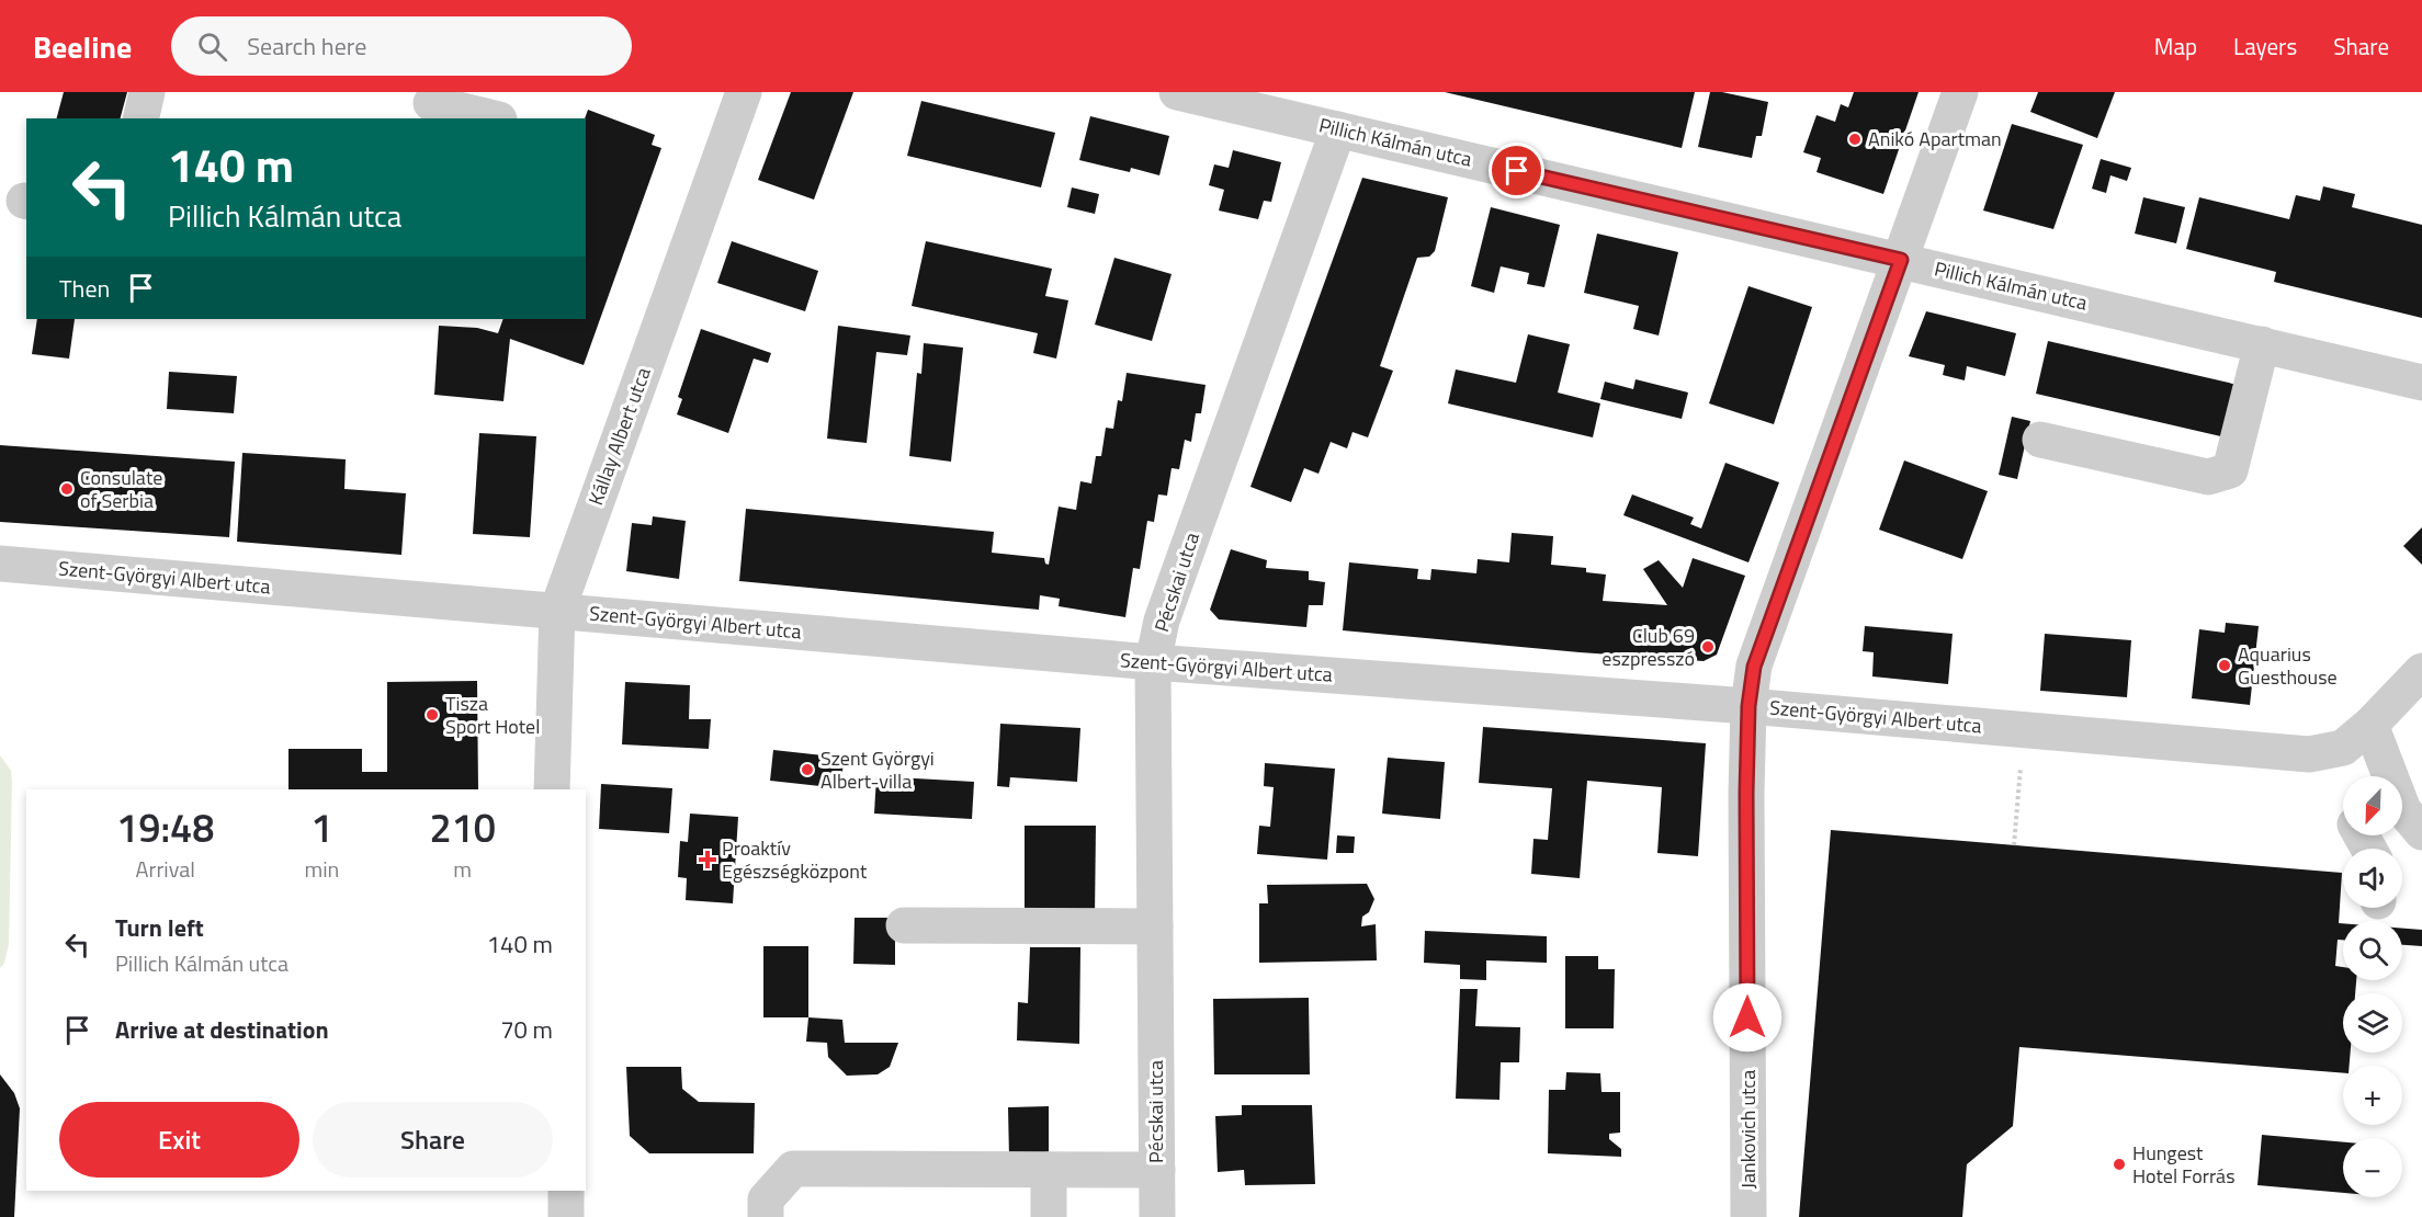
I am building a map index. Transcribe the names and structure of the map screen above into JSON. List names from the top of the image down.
{
  "streets": {
    "street": [
      "Pillich Kálmán utca",
      "Kállay Albert utca",
      "Szent-Györgyi Albert utca",
      "Pécskai utca",
      "Jankovich utca"
    ]
  },
  "crossings": [
    ["Pillich Kálmán utca", "Pécskai utca"],
    ["Pillich Kálmán utca", "Jankovich utca"],
    ["Kállay Albert utca", "Szent-Györgyi Albert utca"],
    ["Szent-Györgyi Albert utca", "Pécskai utca"],
    ["Szent-Györgyi Albert utca", "Jankovich utca"]
  ],
  "places": {
    "other": [
      "Anikó Apartman",
      "Consulate of Serbia",
      "Club 69 eszpresszó",
      "Aquarius Guesthouse",
      "Tisza Sport Hotel",
      "Szent Györgyi Albert-villa",
      "Hungest Hotel Forrás"
    ],
    "health": ["Proaktív Egészségközpont"]
  },
  "north": "bottom left",
  "page": {
    "header": "Beeline",
    "search": "Search here",
    "nav": ["Map", "Layers", "Share"],
    "turn": ["140 m", "Pillich Kálmán utca"],
    "then": "Then",
    "map_buttons": ["+", "−"],
    "eta": [
      "19:48",
      "Arrival",
      "1",
      "min",
      "210",
      "m"
    ],
    "list": [
      {
        "name": "Turn left",
        "note": "Pillich Kálmán utca",
        "value": "140 m"
      },
      {
        "name": "Arrive at destination",
        "value": "70 m"
      }
    ],
    "buttons": ["Exit", "Share"]
  }
}
